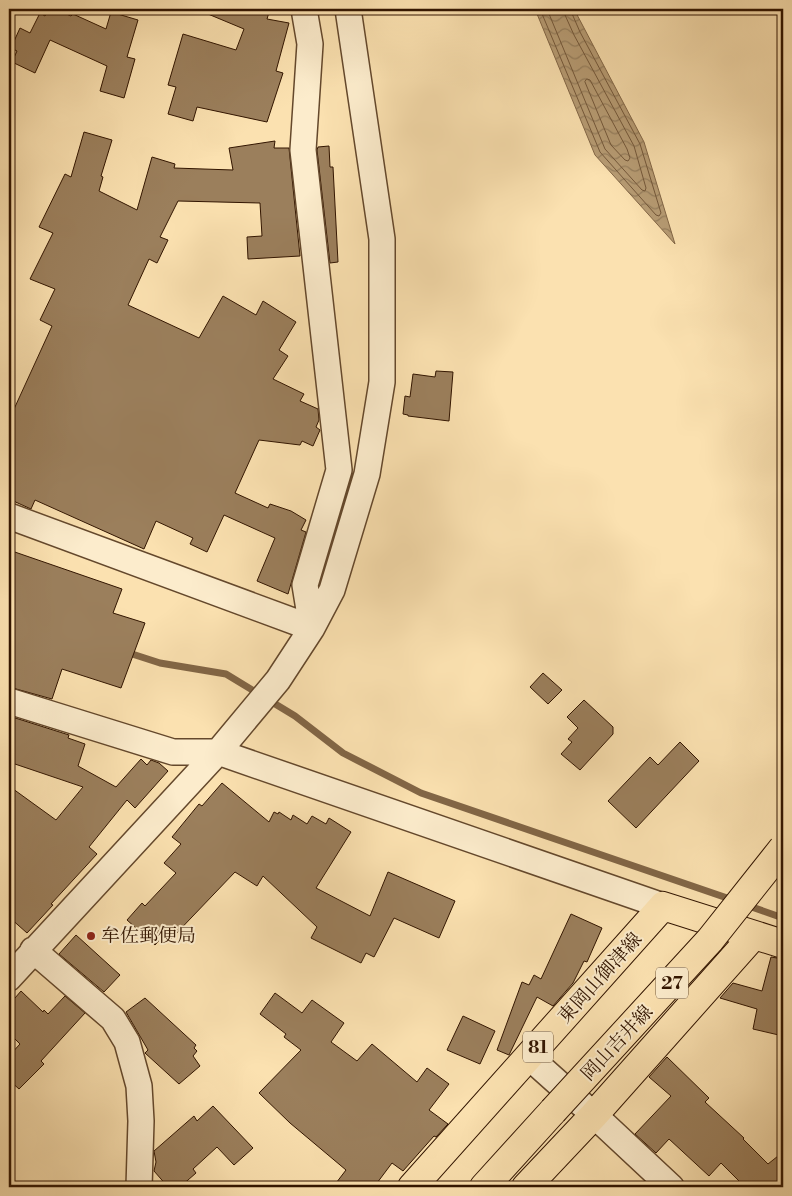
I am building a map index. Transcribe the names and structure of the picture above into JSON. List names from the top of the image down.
{
  "streets": {
    "main road": [
      "東岡山御津線",
      "27",
      "岡山吉井線",
      "81"
    ]
  },
  "places": ["牟佐郵便局"]
}
